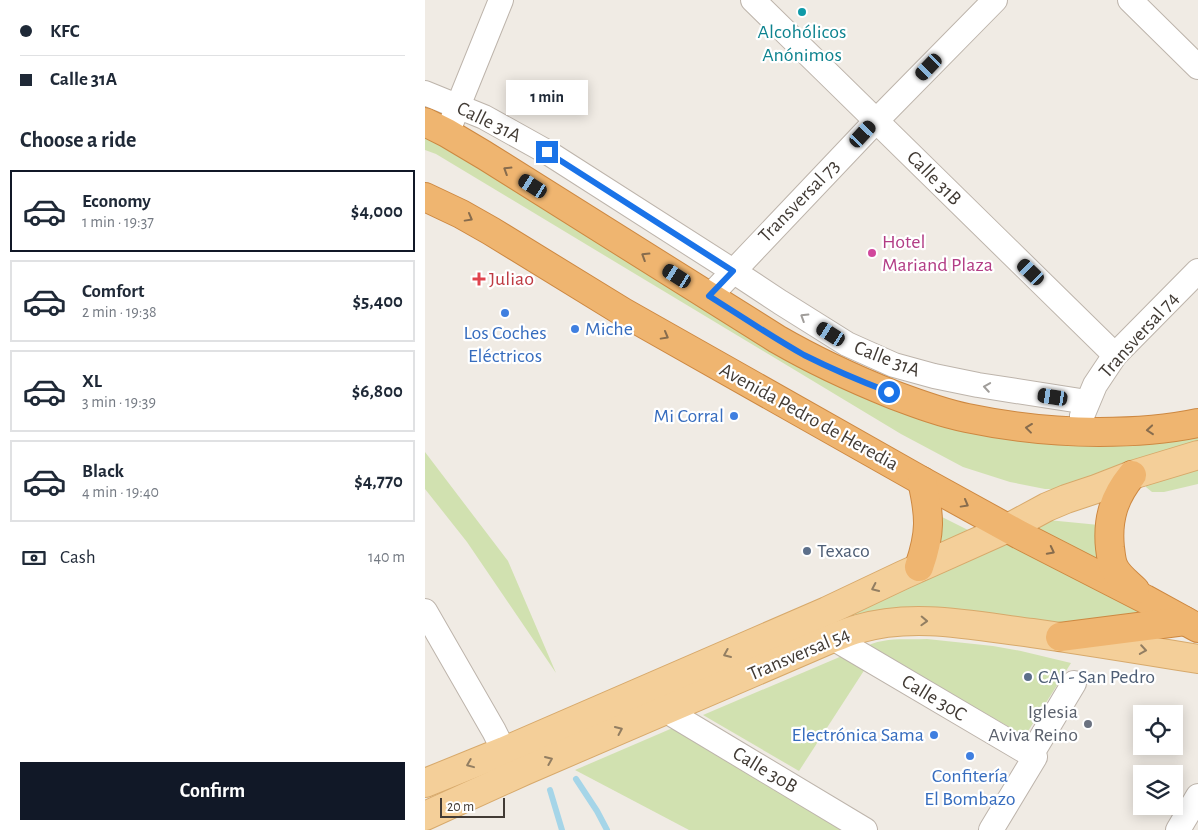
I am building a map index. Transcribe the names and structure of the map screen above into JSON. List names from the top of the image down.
{
  "streets": {
    "highway": ["Avenida Pedro de Heredia"],
    "main road": ["Transversal 54"],
    "street": [
      "Calle 31A",
      "Calle 31B",
      "Transversal 73",
      "Transversal 74",
      "Calle 30C",
      "Calle 30B"
    ]
  },
  "crossings": [
    ["Calle 31A", "Transversal 73"],
    ["Calle 31A", "Transversal 74"],
    ["Calle 31B", "Transversal 73"],
    ["Calle 31B", "Transversal 74"],
    ["Avenida Pedro de Heredia", "Transversal 54"],
    ["Transversal 54", "Calle 30C"],
    ["Transversal 54", "Calle 30B"]
  ],
  "one_way": ["Calle 31A"],
  "places": {
    "other": [
      "Alcohólicos Anónimos",
      "Hotel Mariand Plaza",
      "Los Coches Eléctricos",
      "Miche",
      "Mi Corral",
      "Texaco",
      "CAI - San Pedro",
      "Iglesia Aviva Reino",
      "Electrónica Sama",
      "Confitería El Bombazo"
    ],
    "health": ["Juliao"]
  },
  "scale_bar": "20 m",
  "page": {
    "banner": ["KFC", "Calle 31A"],
    "bubble": "1 min",
    "heading": "Choose a ride",
    "list": [
      {
        "name": "Economy",
        "note": "1 min · 19:37",
        "value": "$4,000"
      },
      {
        "name": "Comfort",
        "note": "2 min · 19:38",
        "value": "$5,400"
      },
      {
        "name": "XL",
        "note": "3 min · 19:39",
        "value": "$6,800"
      },
      {
        "name": "Black",
        "note": "4 min · 19:40",
        "value": "$4,770"
      }
    ],
    "pay": ["Cash", "140 m"],
    "buttons": "Confirm",
    "scale": "20 m"
  }
}
